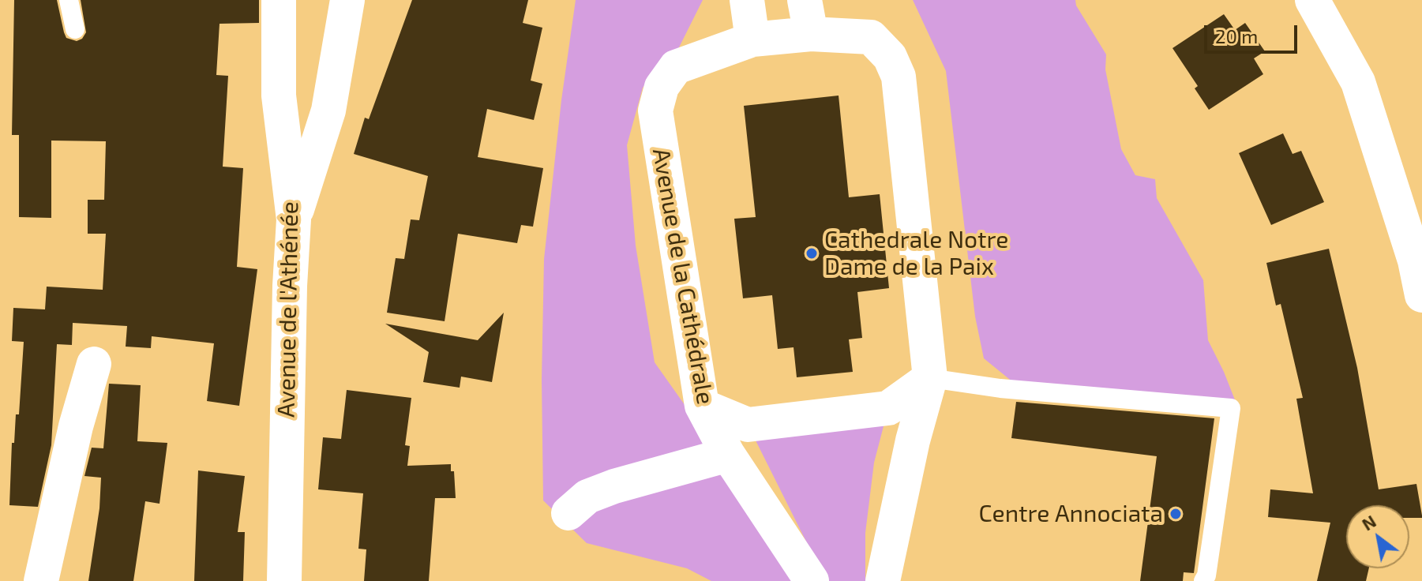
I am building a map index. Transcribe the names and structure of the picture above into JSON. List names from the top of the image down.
{
  "streets": {
    "street": ["Avenue de la Cathédrale", "Avenue de l'Athénée"]
  },
  "places": ["Cathedrale Notre Dame de la Paix", "Centre Annociata"],
  "scale_bar": "20 m",
  "north": "top left"
}
